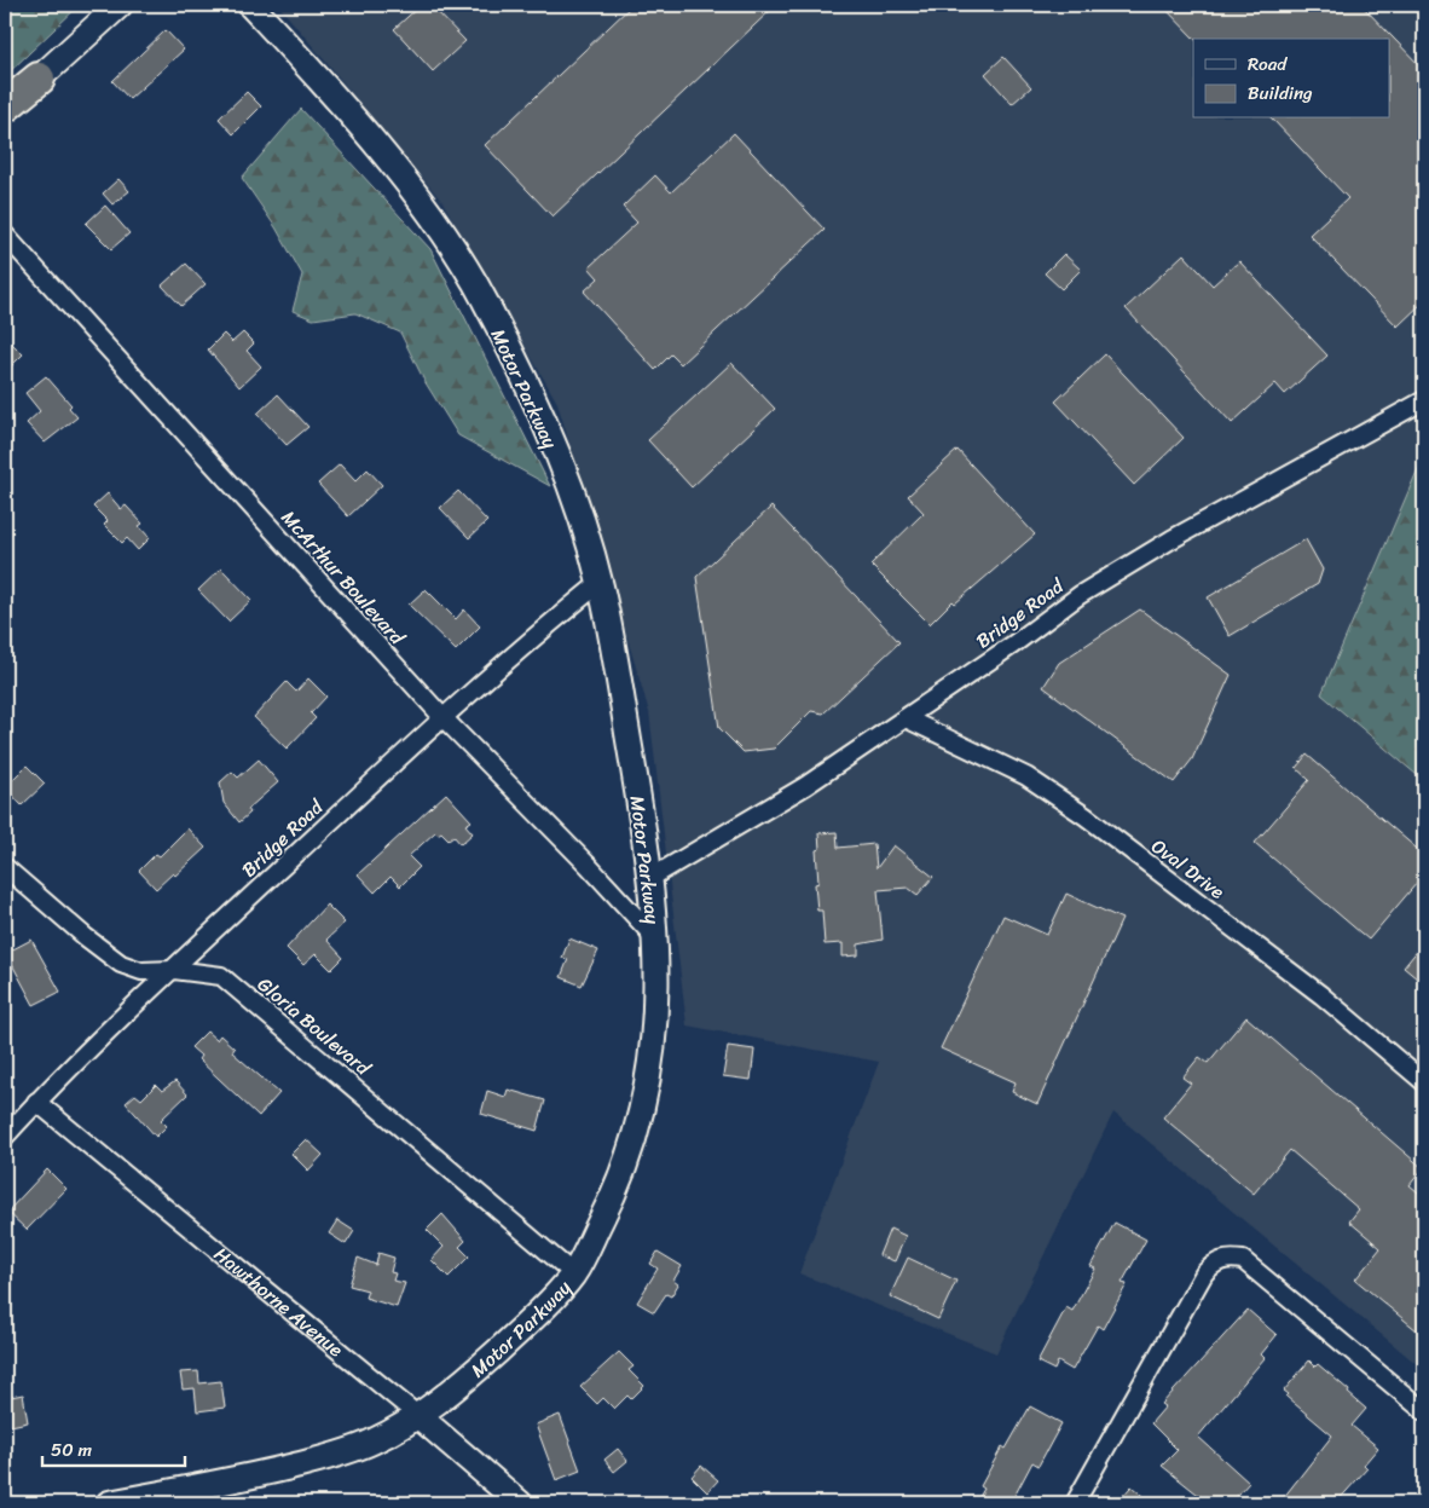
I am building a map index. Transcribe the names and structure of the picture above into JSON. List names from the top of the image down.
{
  "streets": {
    "main road": ["Motor Parkway", "Hawthorne Avenue"],
    "street": [
      "McArthur Boulevard",
      "Bridge Road",
      "Oval Drive",
      "Gloria Boulevard"
    ]
  },
  "crossings": [
    ["Motor Parkway", "McArthur Boulevard"],
    ["Motor Parkway", "Bridge Road"],
    ["Motor Parkway", "Gloria Boulevard"],
    ["Motor Parkway", "Hawthorne Avenue"],
    ["McArthur Boulevard", "Bridge Road"],
    ["Bridge Road", "Oval Drive"],
    ["Bridge Road", "Gloria Boulevard"],
    ["Bridge Road", "Hawthorne Avenue"]
  ],
  "legend": ["Road", "Building"],
  "scale_bar": "50 m"
}
